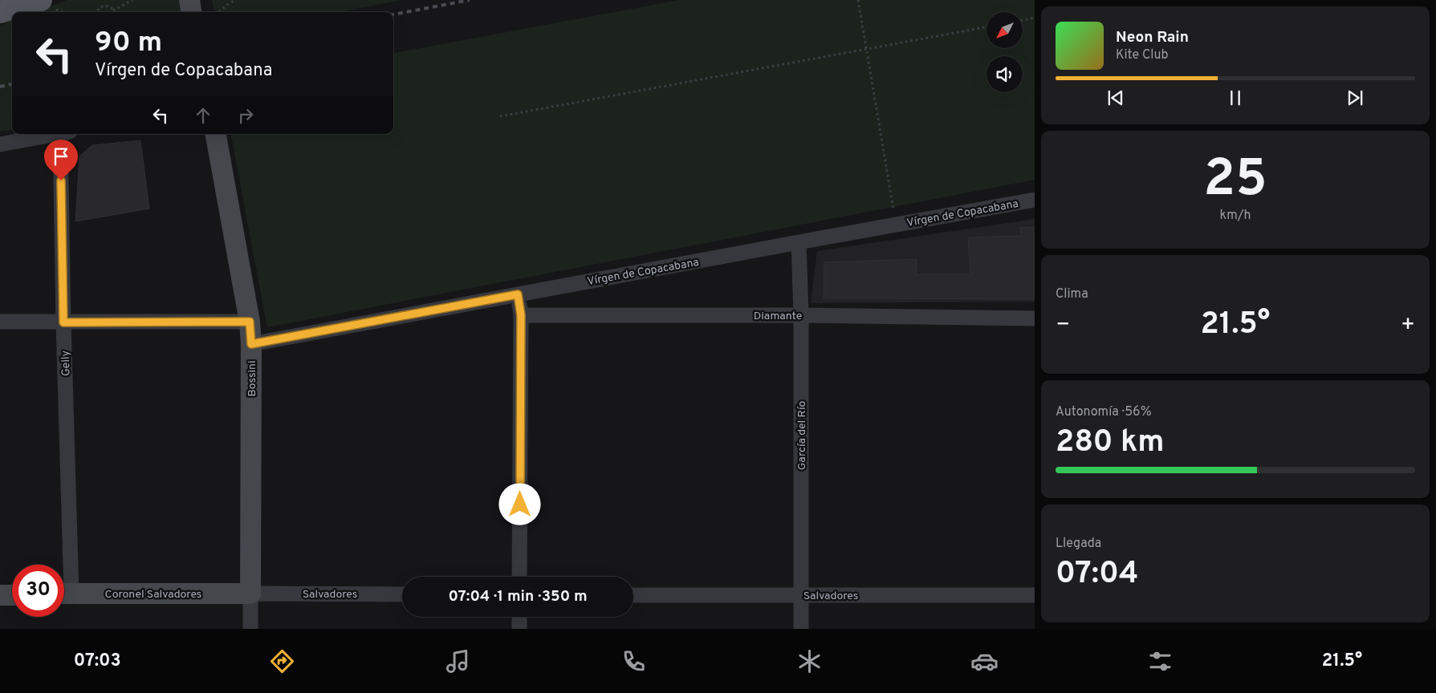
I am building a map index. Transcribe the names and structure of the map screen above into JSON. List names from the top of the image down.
{
  "streets": {
    "main road": ["Bossini", "Coronel Salvadores"],
    "street": [
      "Vírgen de Copacabana",
      "Diamante",
      "Gelly",
      "García del Río",
      "Salvadores"
    ]
  },
  "crossings": [
    ["Vírgen de Copacabana", "Bossini"],
    ["Vírgen de Copacabana", "García del Río"],
    ["Diamante", "García del Río"],
    ["Bossini", "Coronel Salvadores"],
    ["Bossini", "Salvadores"],
    ["García del Río", "Salvadores"],
    ["Coronel Salvadores", "Salvadores"]
  ],
  "north": "bottom left",
  "page": {
    "turn": ["90 m", "Vírgen de Copacabana"],
    "song": ["Neon Rain", "Kite Club"],
    "tile": [
      ["25", "km/h"],
      "Clima",
      ["Autonomía · 56%", "280 km"],
      ["Llegada", "07:04"]
    ],
    "heat": ["−", "21.5°", "+"],
    "limit": "30",
    "trip": "07:04 · 1 min · 350 m",
    "tabs": ["07:03", "21.5°"]
  }
}
